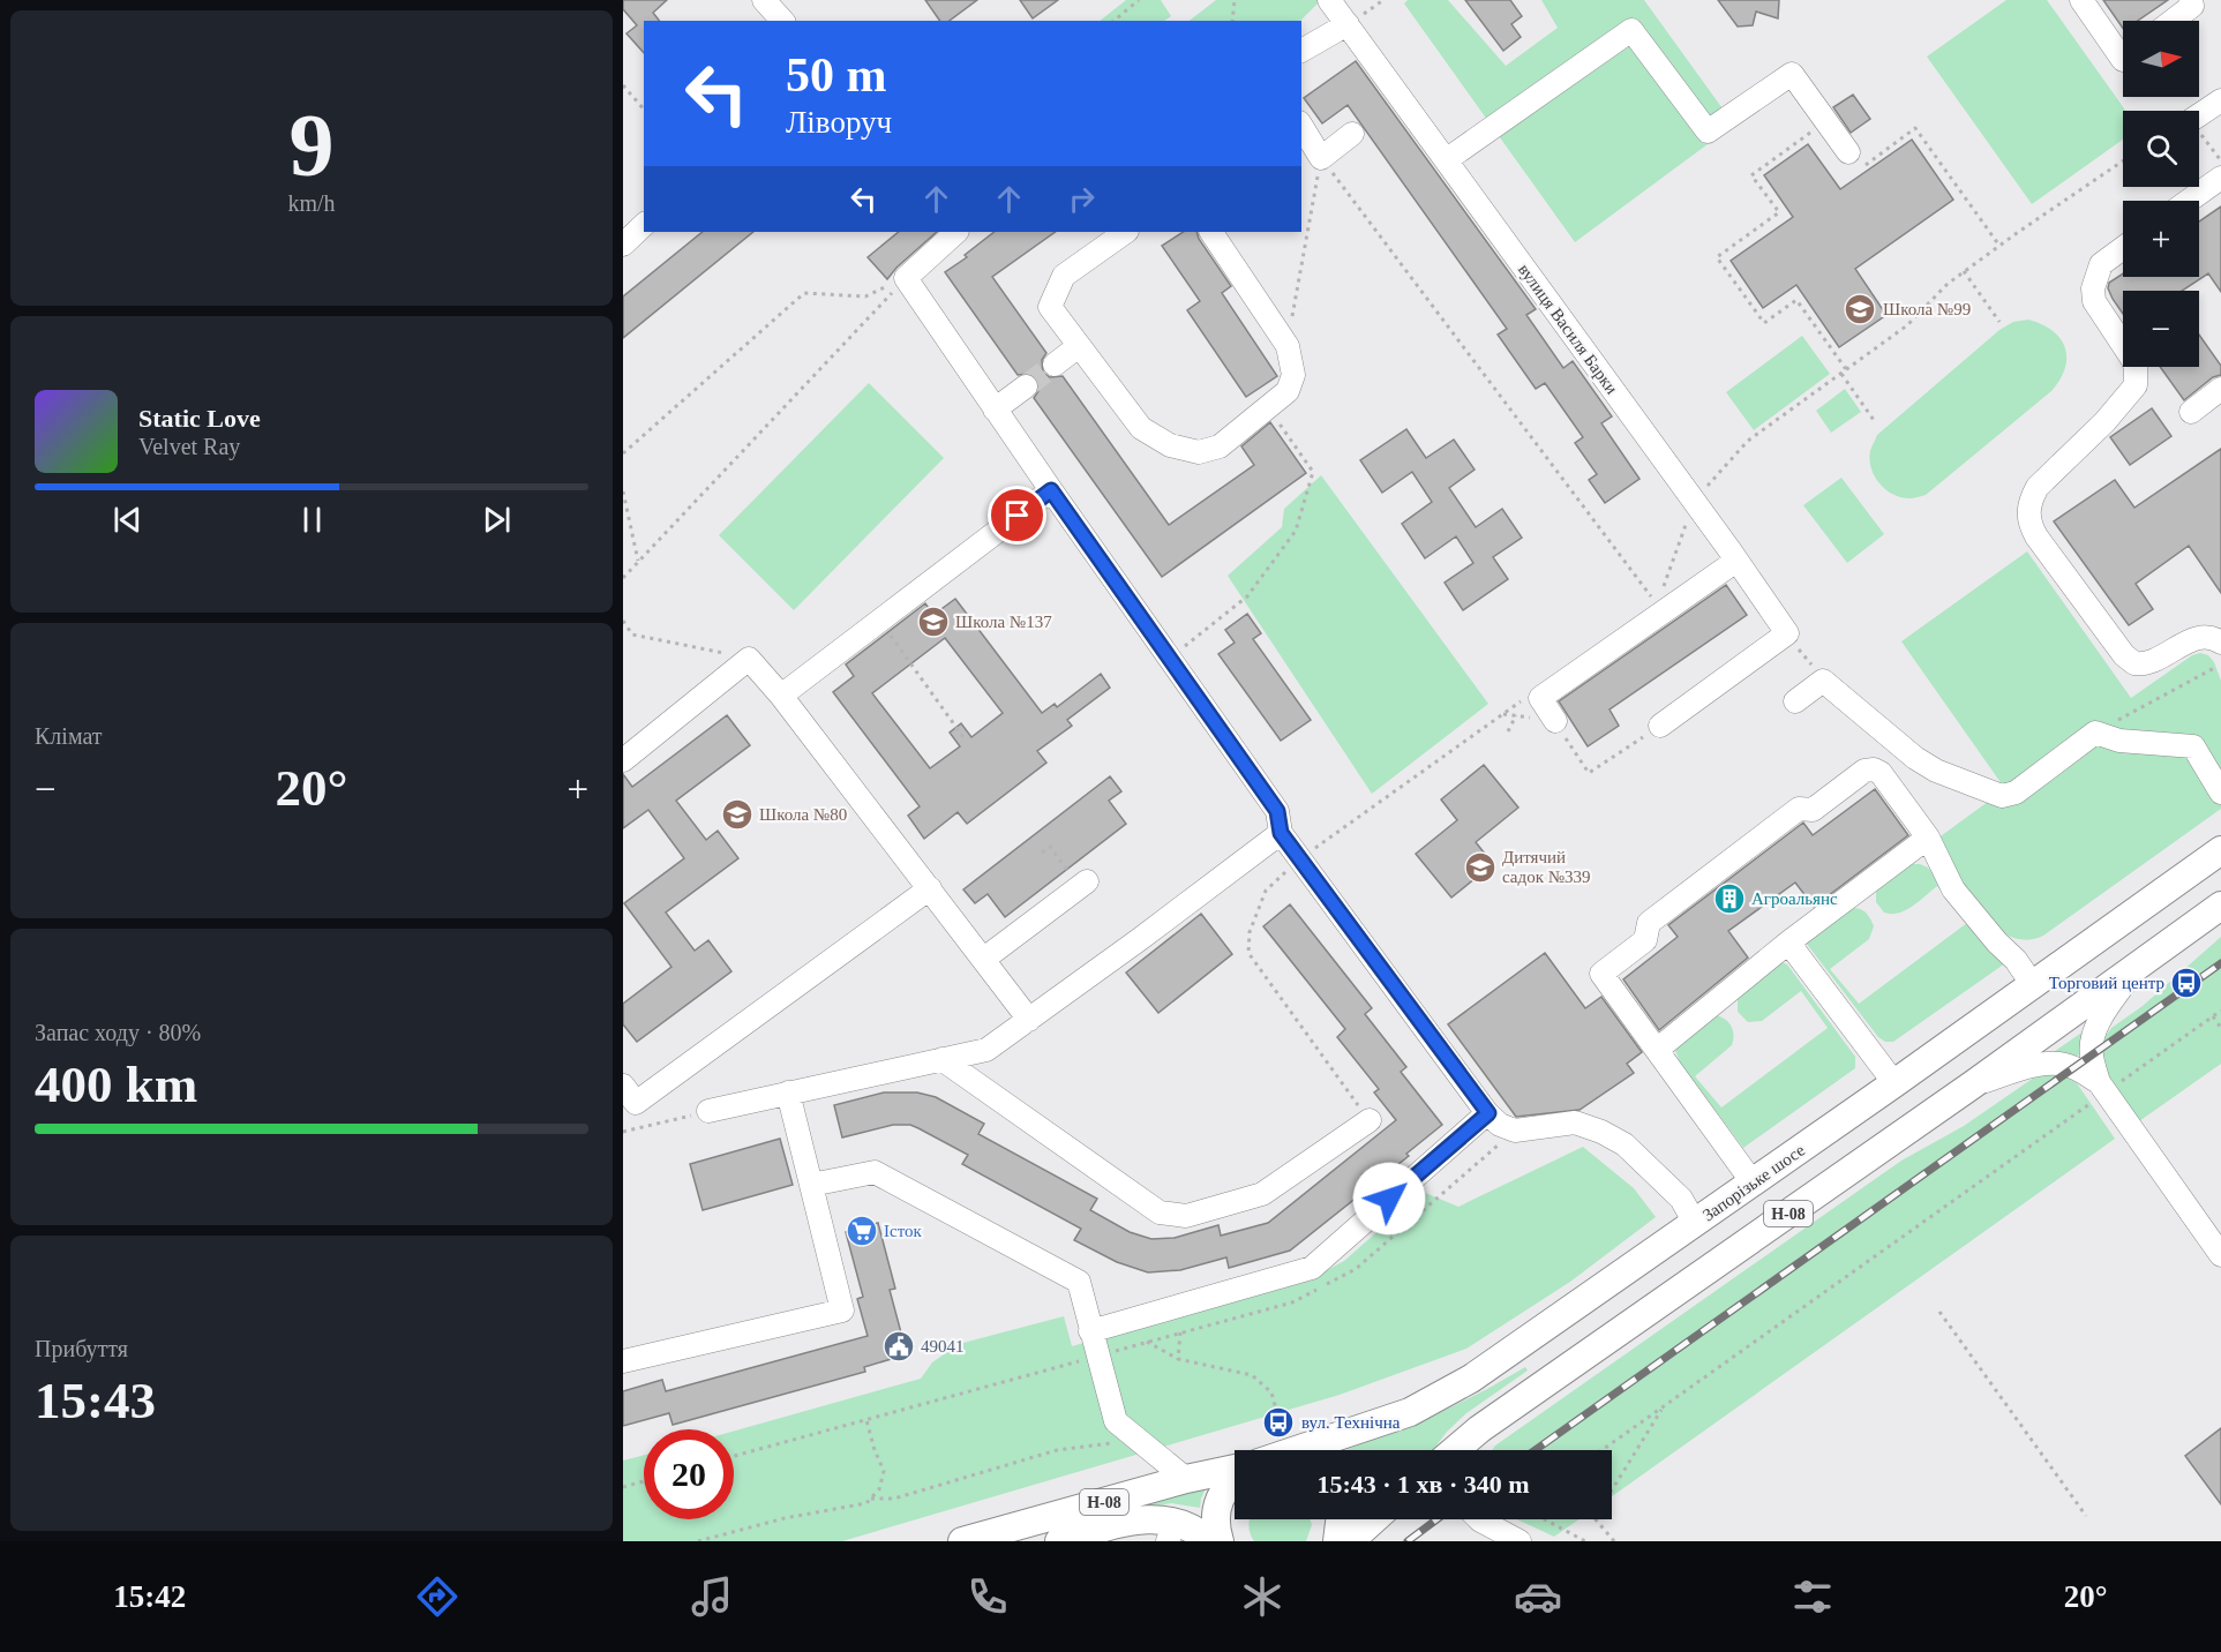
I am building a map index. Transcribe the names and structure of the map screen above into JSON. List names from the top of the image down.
{
  "streets": {
    "main road": ["Запорізьке шосе", "Н-08"],
    "street": ["вулиця Василя Барки"]
  },
  "places": {
    "school or university": [
      "Школа №99",
      "Школа №137",
      "Школа №80",
      "Дитячий садок №339"
    ],
    "building": ["Агроальянс"],
    "bus stop": ["Торговий центр", "вул. Технічна"],
    "supermarket": ["Істок"],
    "public building": ["49041"]
  },
  "north": "right",
  "page": {
    "tile": [
      ["9", "km/h"],
      "Клімат",
      ["Запас ходу · 80%", "400 km"],
      ["Прибуття", "15:43"]
    ],
    "map_buttons": ["+", "−"],
    "turn": ["50 m", "Ліворуч"],
    "song": ["Static Love", "Velvet Ray"],
    "heat": ["−", "20°", "+"],
    "limit": "20",
    "trip": "15:43 · 1 хв · 340 m",
    "tabs": ["15:42", "20°"]
  }
}
